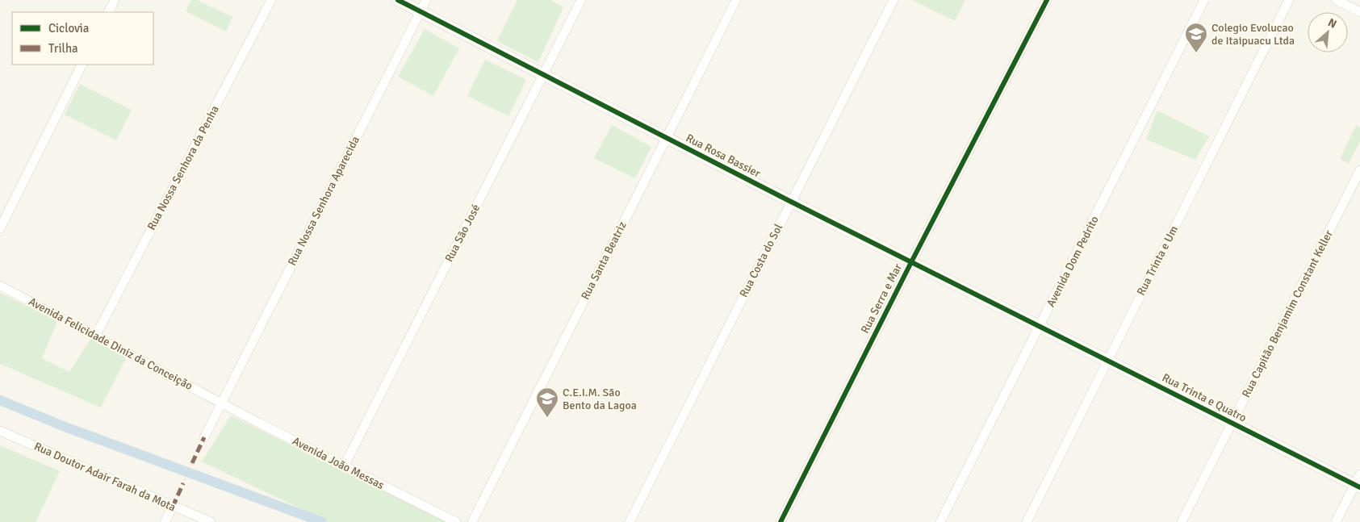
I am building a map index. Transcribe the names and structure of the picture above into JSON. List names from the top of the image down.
{
  "streets": {
    "street": [
      "Rua Rosa Bassier",
      "Rua Nossa Senhora da Penha",
      "Rua Nossa Senhora Aparecida",
      "Rua São José",
      "Rua Santa Beatriz",
      "Rua Costa do Sol",
      "Rua Trinta e Um",
      "Avenida Dom Pedrito",
      "Rua Serra e Mar",
      "Rua Capitão Benjamim Constant Keller",
      "Avenida Felicidade Diniz da Conceição",
      "Rua Trinta e Quatro",
      "Avenida João Messas",
      "Rua Doutor Adair Farah da Mota"
    ]
  },
  "crossings": [
    ["Rua Rosa Bassier", "Rua Nossa Senhora Aparecida"],
    ["Rua Rosa Bassier", "Rua São José"],
    ["Rua Rosa Bassier", "Rua Santa Beatriz"],
    ["Rua Rosa Bassier", "Rua Costa do Sol"],
    ["Rua Rosa Bassier", "Avenida Dom Pedrito"],
    ["Rua Rosa Bassier", "Rua Serra e Mar"],
    ["Rua Rosa Bassier", "Rua Trinta e Quatro"],
    ["Rua Nossa Senhora da Penha", "Avenida Felicidade Diniz da Conceição"],
    ["Rua Nossa Senhora Aparecida", "Avenida Felicidade Diniz da Conceição"],
    ["Rua Nossa Senhora Aparecida", "Avenida João Messas"],
    ["Rua São José", "Avenida João Messas"],
    ["Rua Trinta e Um", "Rua Trinta e Quatro"],
    ["Avenida Dom Pedrito", "Rua Trinta e Quatro"],
    ["Rua Capitão Benjamim Constant Keller", "Rua Trinta e Quatro"],
    ["Avenida Felicidade Diniz da Conceição", "Avenida João Messas"]
  ],
  "places": {
    "school or university": ["Colegio Evolucao de Itaipuacu Ltda", "C.E.I.M. São Bento da Lagoa"]
  },
  "legend": ["Ciclovia", "Trilha"],
  "north": "top right"
}
